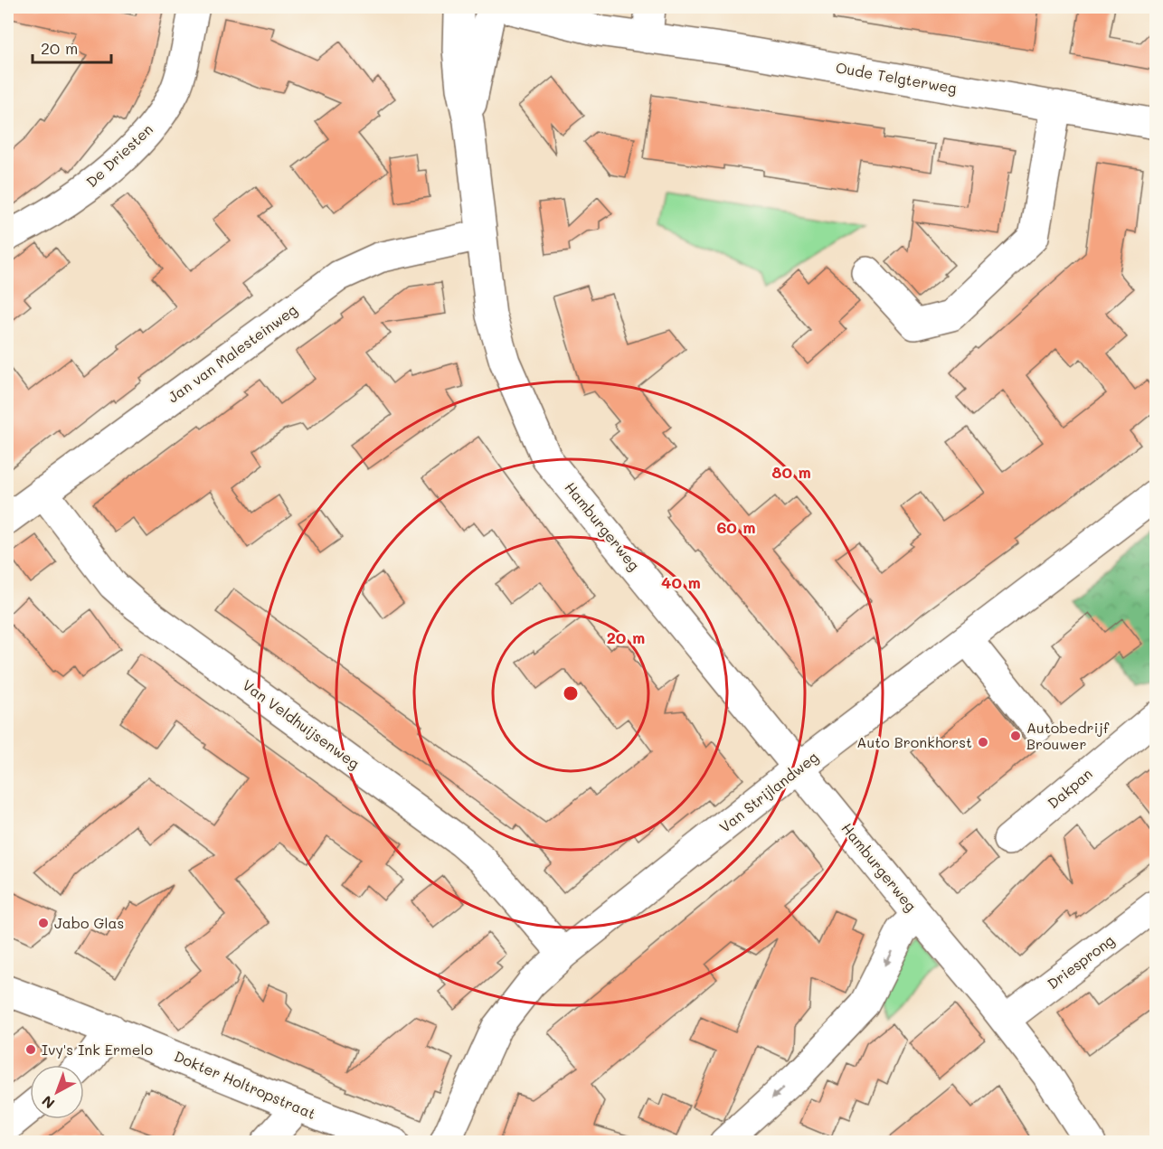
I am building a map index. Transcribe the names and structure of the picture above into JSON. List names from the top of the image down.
{
  "streets": {
    "street": [
      "Oude Telgterweg",
      "De Driesten",
      "Jan van Malesteinweg",
      "Hamburgerweg",
      "Van Veldhuijsenweg",
      "Dakpan",
      "Van Strijlandweg",
      "Driesprong",
      "Dokter Holtropstraat"
    ]
  },
  "crossings": [
    ["Oude Telgterweg", "Hamburgerweg"],
    ["Jan van Malesteinweg", "Hamburgerweg"],
    ["Jan van Malesteinweg", "Van Veldhuijsenweg"],
    ["Hamburgerweg", "Van Strijlandweg"],
    ["Hamburgerweg", "Driesprong"],
    ["Van Veldhuijsenweg", "Van Strijlandweg"]
  ],
  "places": [
    "Autobedrijf Brouwer",
    "Auto Bronkhorst",
    "Jabo Glas",
    "Ivy's Ink Ermelo"
  ],
  "scale_bar": "20 m",
  "north": "bottom left",
  "rings": [
    "80 m",
    "60 m",
    "40 m",
    "20 m"
  ]
}
